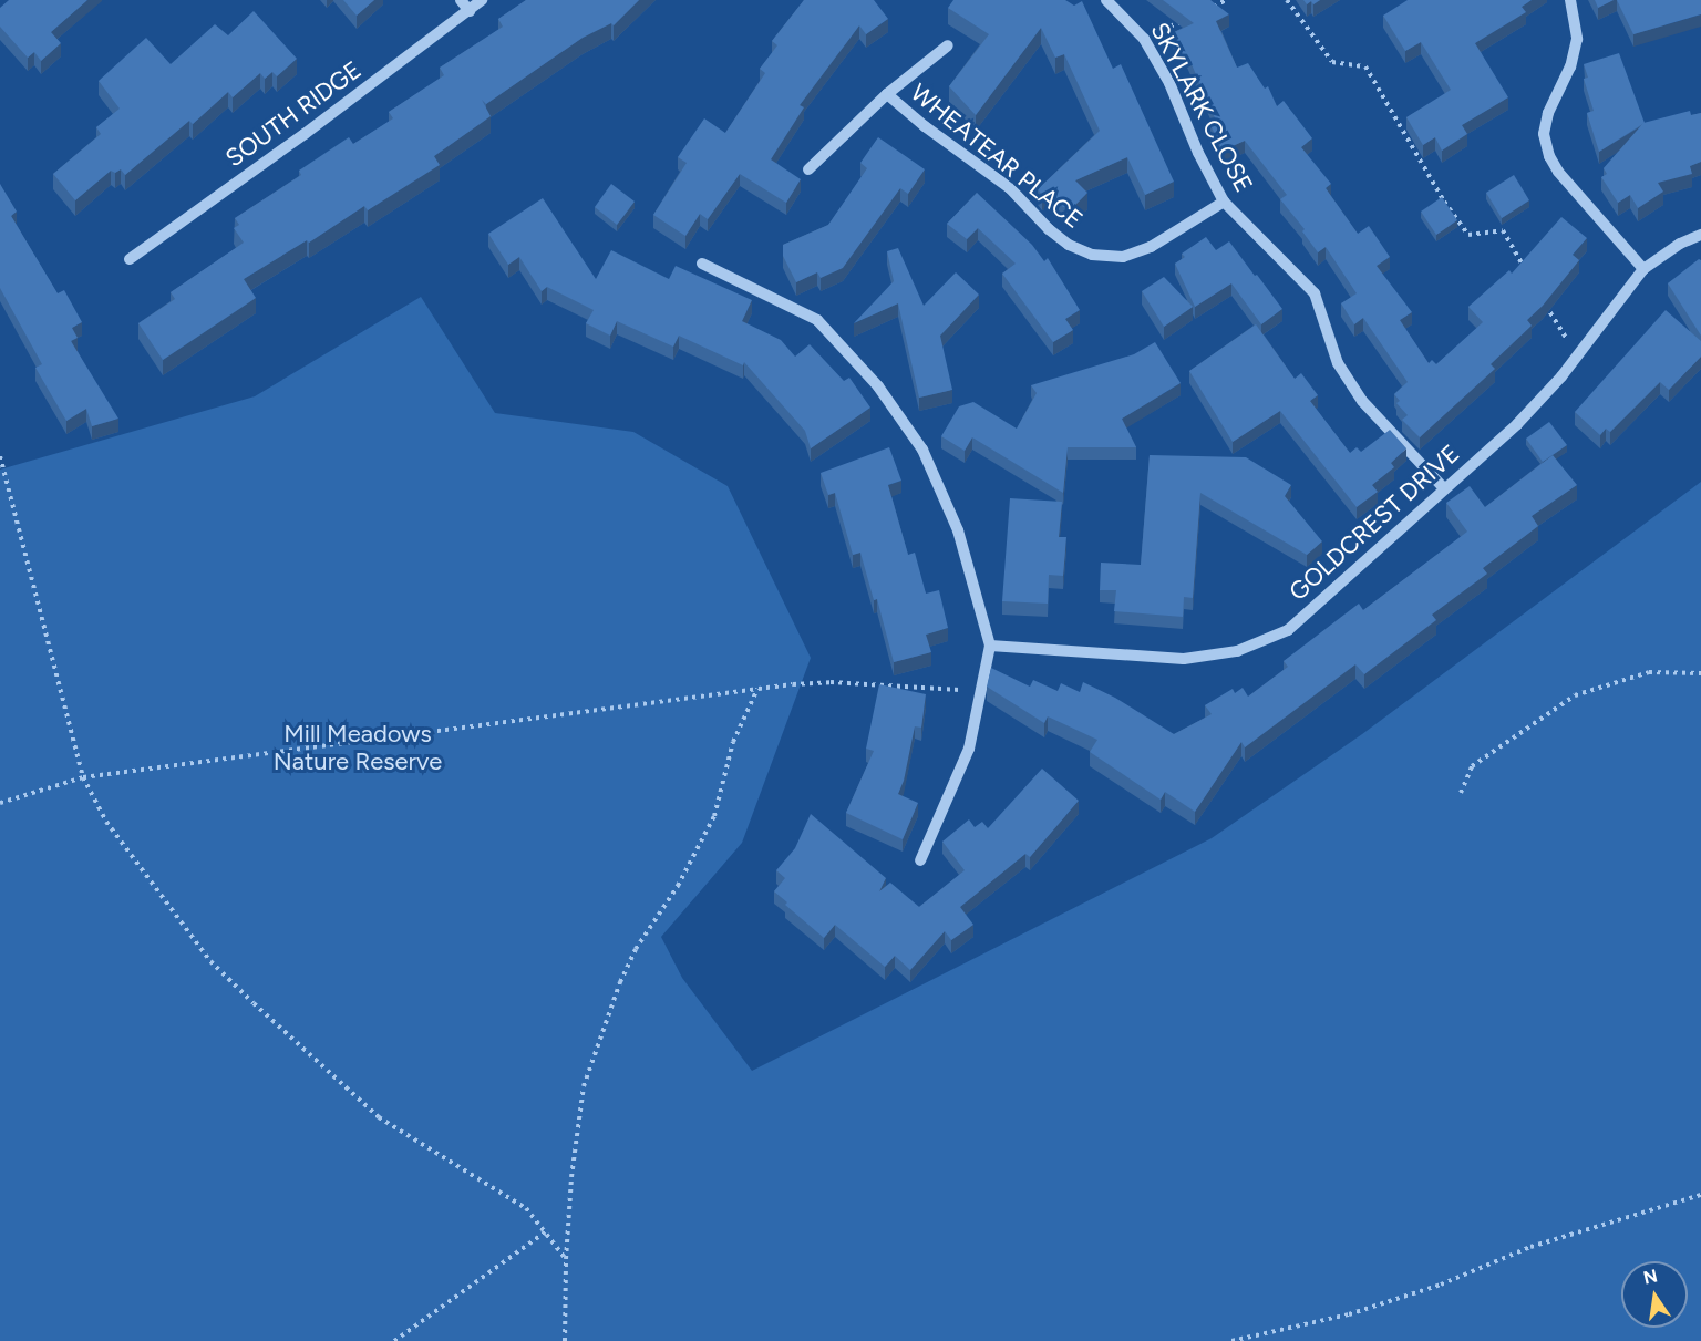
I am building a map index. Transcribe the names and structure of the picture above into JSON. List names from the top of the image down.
{
  "streets": {
    "street": [
      "SKYLARK CLOSE",
      "SOUTH RIDGE",
      "WHEATEAR PLACE",
      "GOLDCREST DRIVE"
    ]
  },
  "crossings": [
    ["SKYLARK CLOSE", "WHEATEAR PLACE"],
    ["SKYLARK CLOSE", "GOLDCREST DRIVE"]
  ],
  "parks": ["Mill Meadows Nature Reserve"],
  "north": "top"
}
